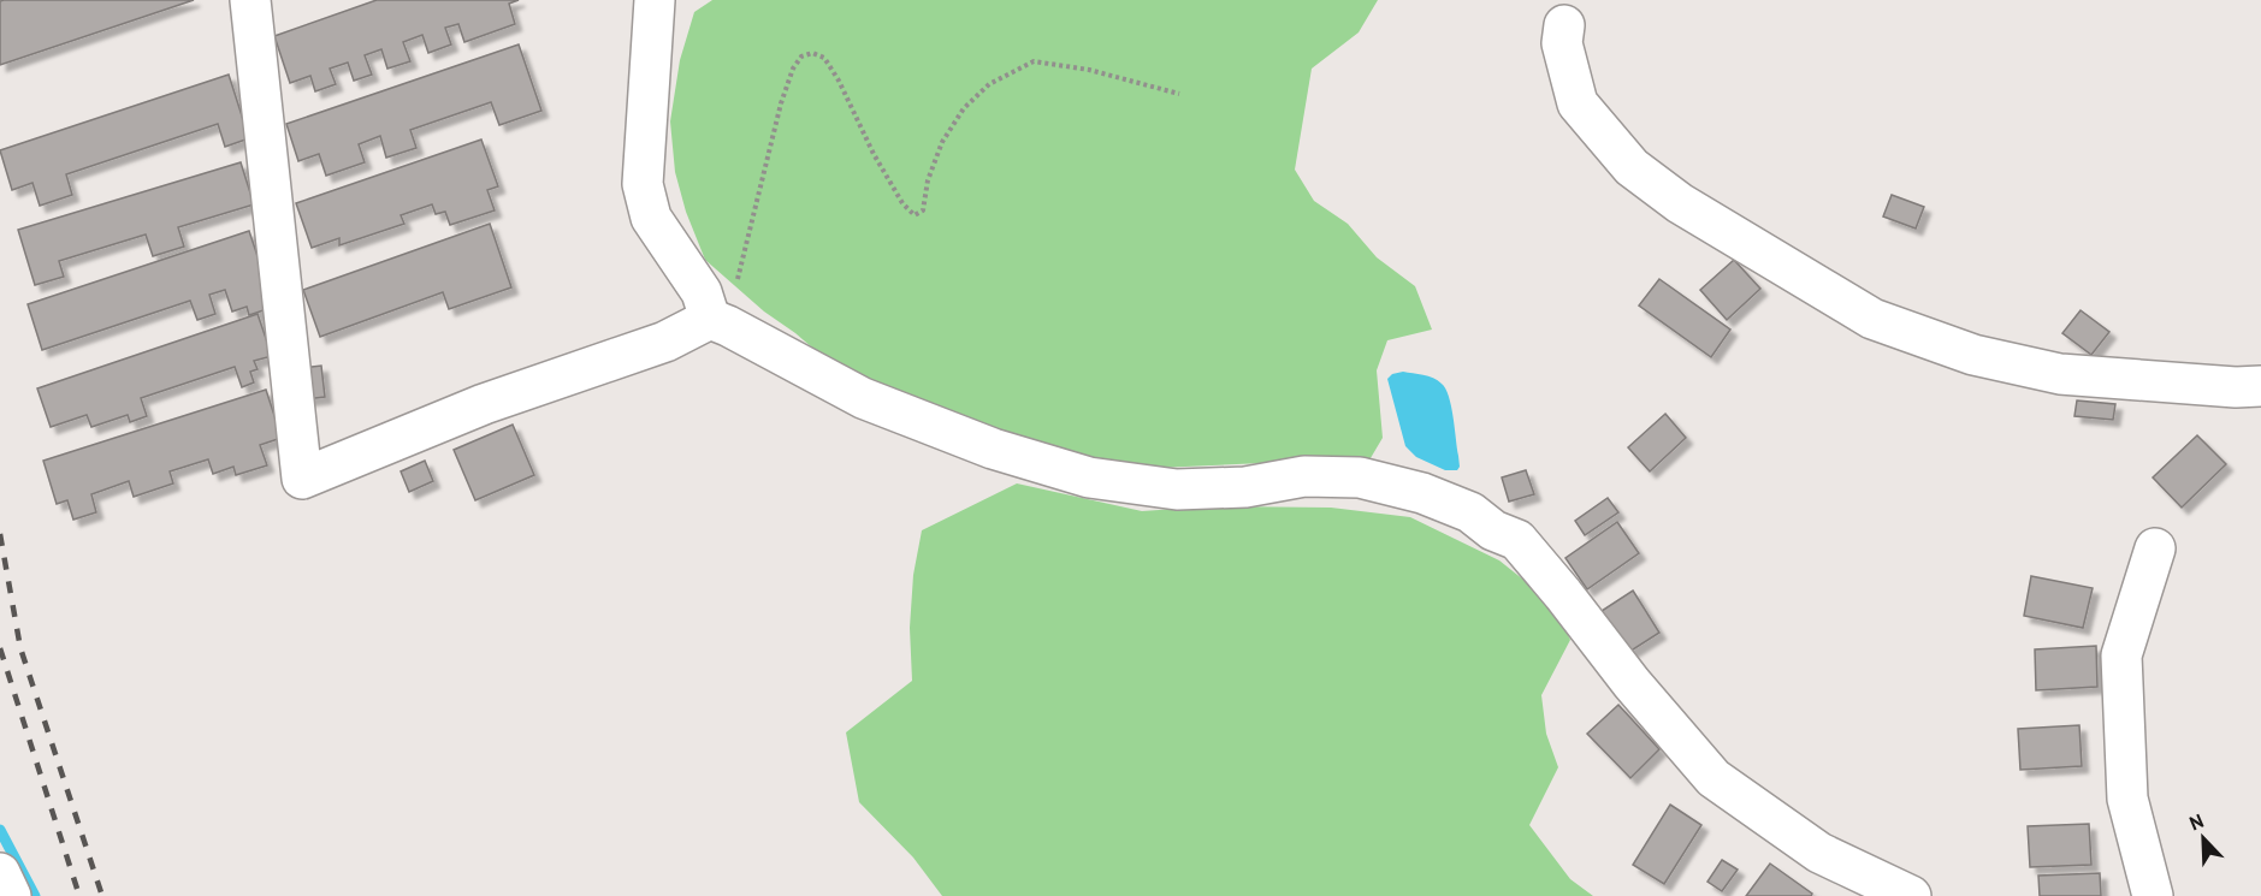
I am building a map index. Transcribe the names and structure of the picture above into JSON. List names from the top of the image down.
{
  "north": "top left"
}
